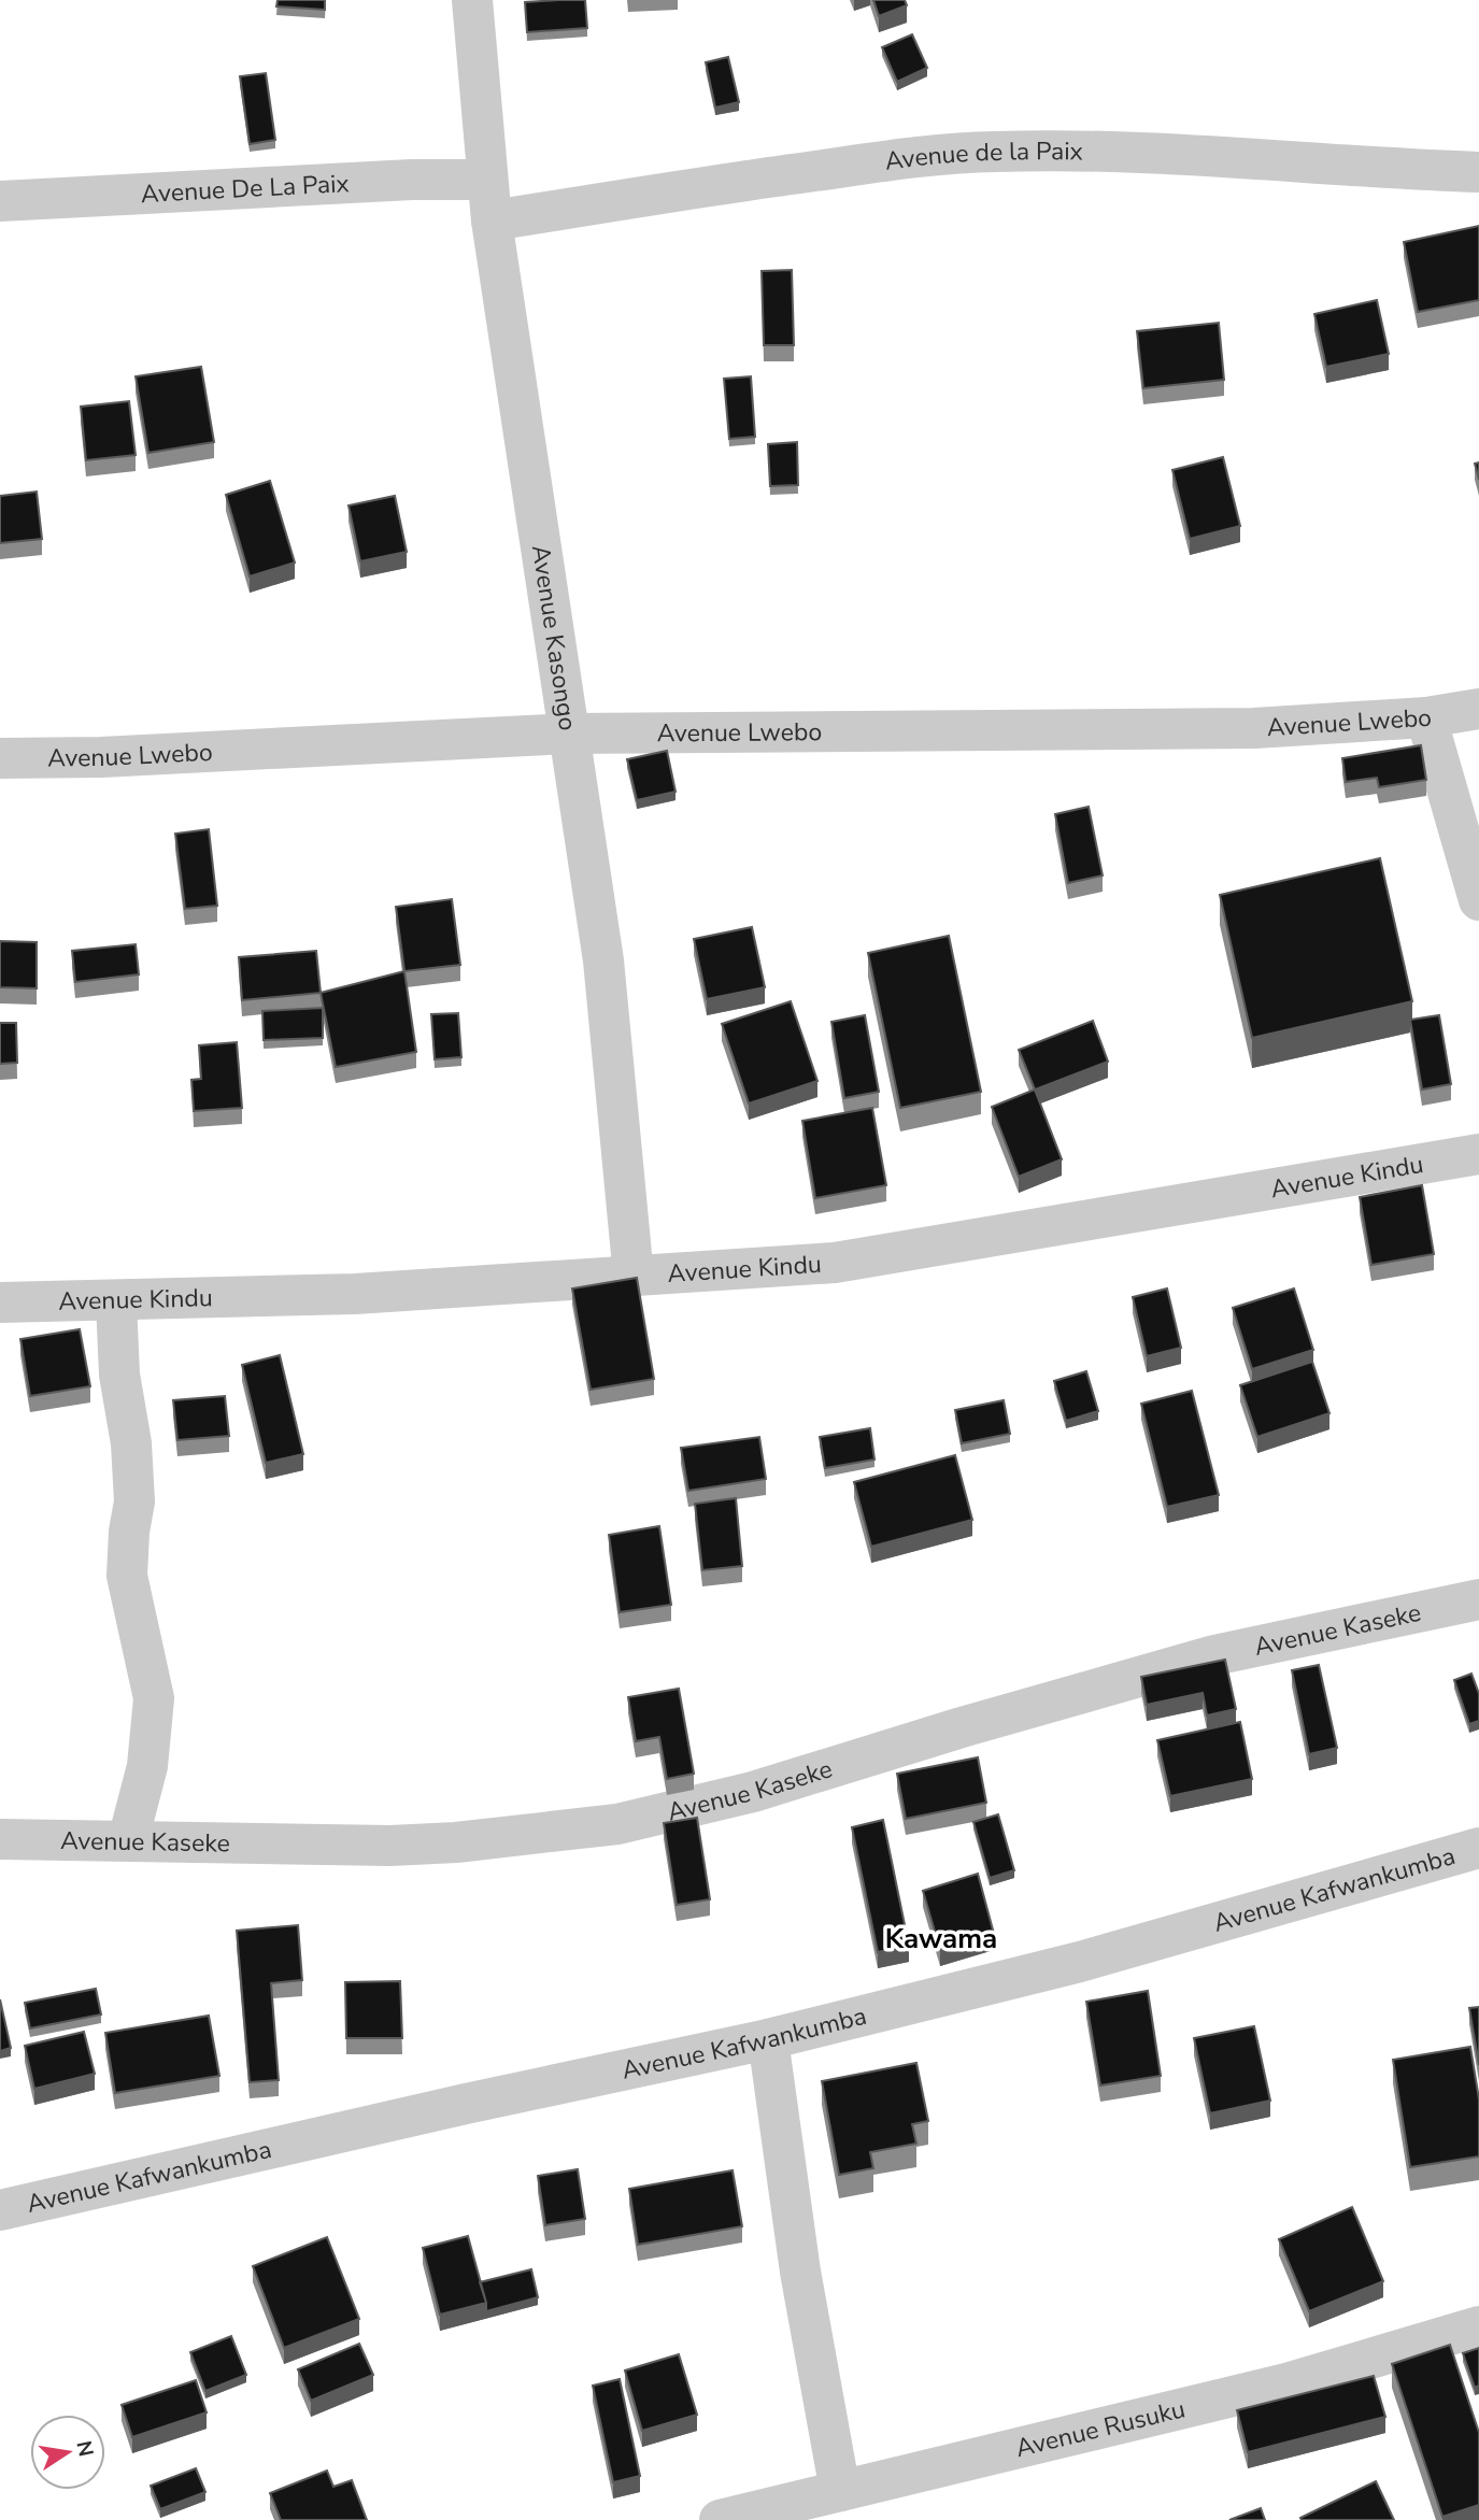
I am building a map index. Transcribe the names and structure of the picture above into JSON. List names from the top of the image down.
{
  "streets": {
    "street": [
      "Avenue de la Paix",
      "Avenue De La Paix",
      "Avenue Kasongo",
      "Avenue Lwebo",
      "Avenue Kindu",
      "Avenue Kaseke",
      "Avenue Kafwankumba",
      "Avenue Rusuku"
    ]
  },
  "crossings": [
    ["Avenue de la Paix", "Avenue Kasongo"],
    ["Avenue De La Paix", "Avenue Kasongo"],
    ["Avenue Kasongo", "Avenue Lwebo"],
    ["Avenue Kasongo", "Avenue Kindu"]
  ],
  "districts": ["Kawama"],
  "north": "right"
}
